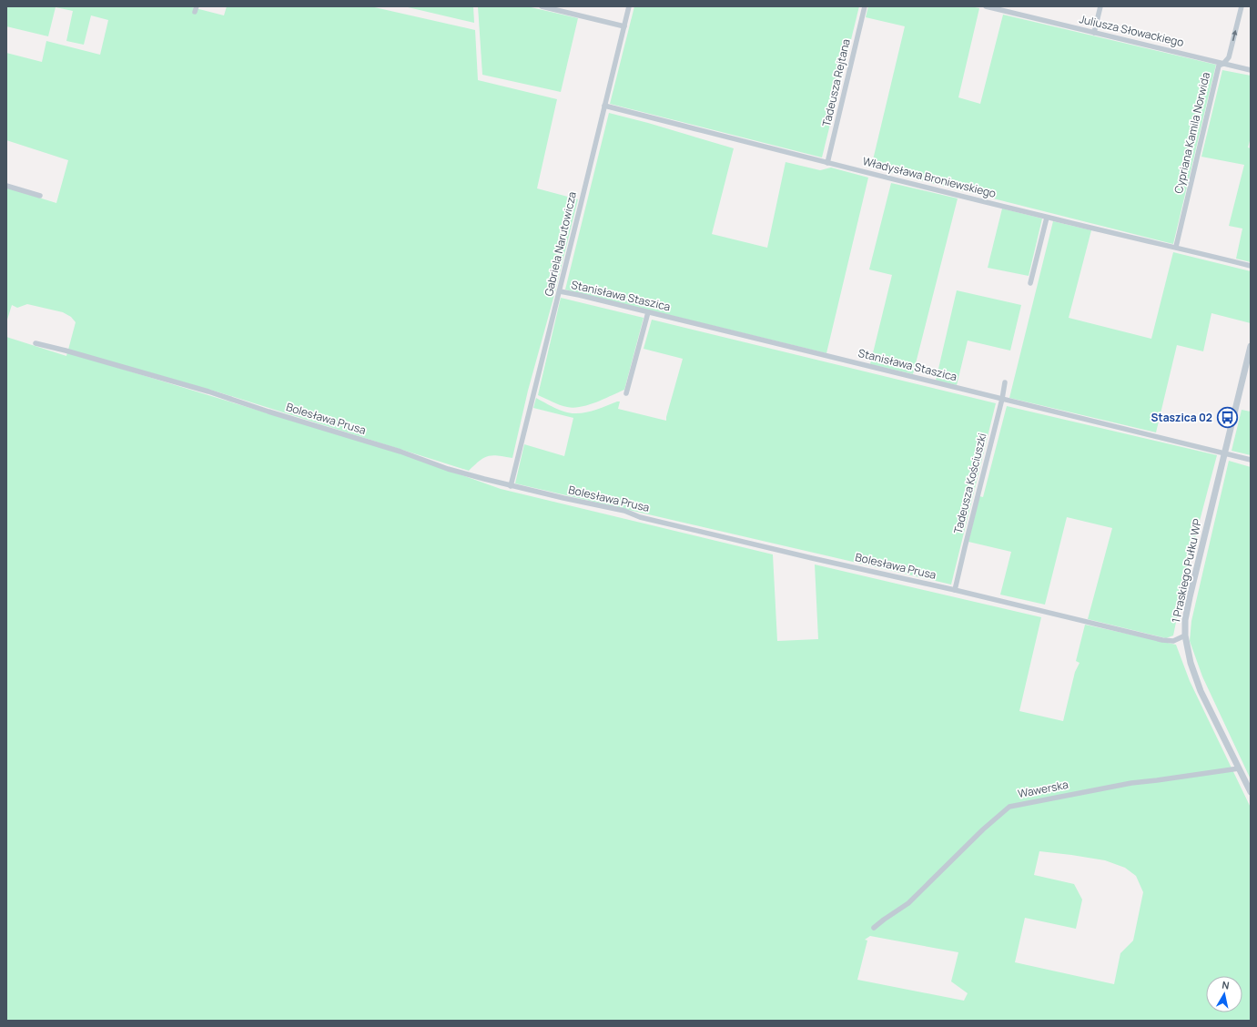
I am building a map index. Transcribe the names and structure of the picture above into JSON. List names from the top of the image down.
{
  "streets": {
    "street": [
      "Juliusza Słowackiego",
      "Tadeusza Rejtana",
      "Cypriana Kamila Norwida",
      "Władysława Broniewskiego",
      "Gabriela Narutowicza",
      "Stanisława Staszica",
      "Bolesława Prusa",
      "Tadeusza Kościuszki",
      "1 Praskiego Pułku WP",
      "Wawerska"
    ]
  },
  "crossings": [
    ["Juliusza Słowackiego", "Cypriana Kamila Norwida"],
    ["Tadeusza Rejtana", "Władysława Broniewskiego"],
    ["Cypriana Kamila Norwida", "Władysława Broniewskiego"],
    ["Władysława Broniewskiego", "Gabriela Narutowicza"],
    ["Gabriela Narutowicza", "Stanisława Staszica"],
    ["Gabriela Narutowicza", "Bolesława Prusa"],
    ["Stanisława Staszica", "Tadeusza Kościuszki"],
    ["Stanisława Staszica", "1 Praskiego Pułku WP"],
    ["Bolesława Prusa", "Tadeusza Kościuszki"],
    ["Bolesława Prusa", "1 Praskiego Pułku WP"],
    ["1 Praskiego Pułku WP", "Wawerska"]
  ],
  "places": {
    "bus stop": ["Staszica 02"]
  },
  "north": "top"
}
